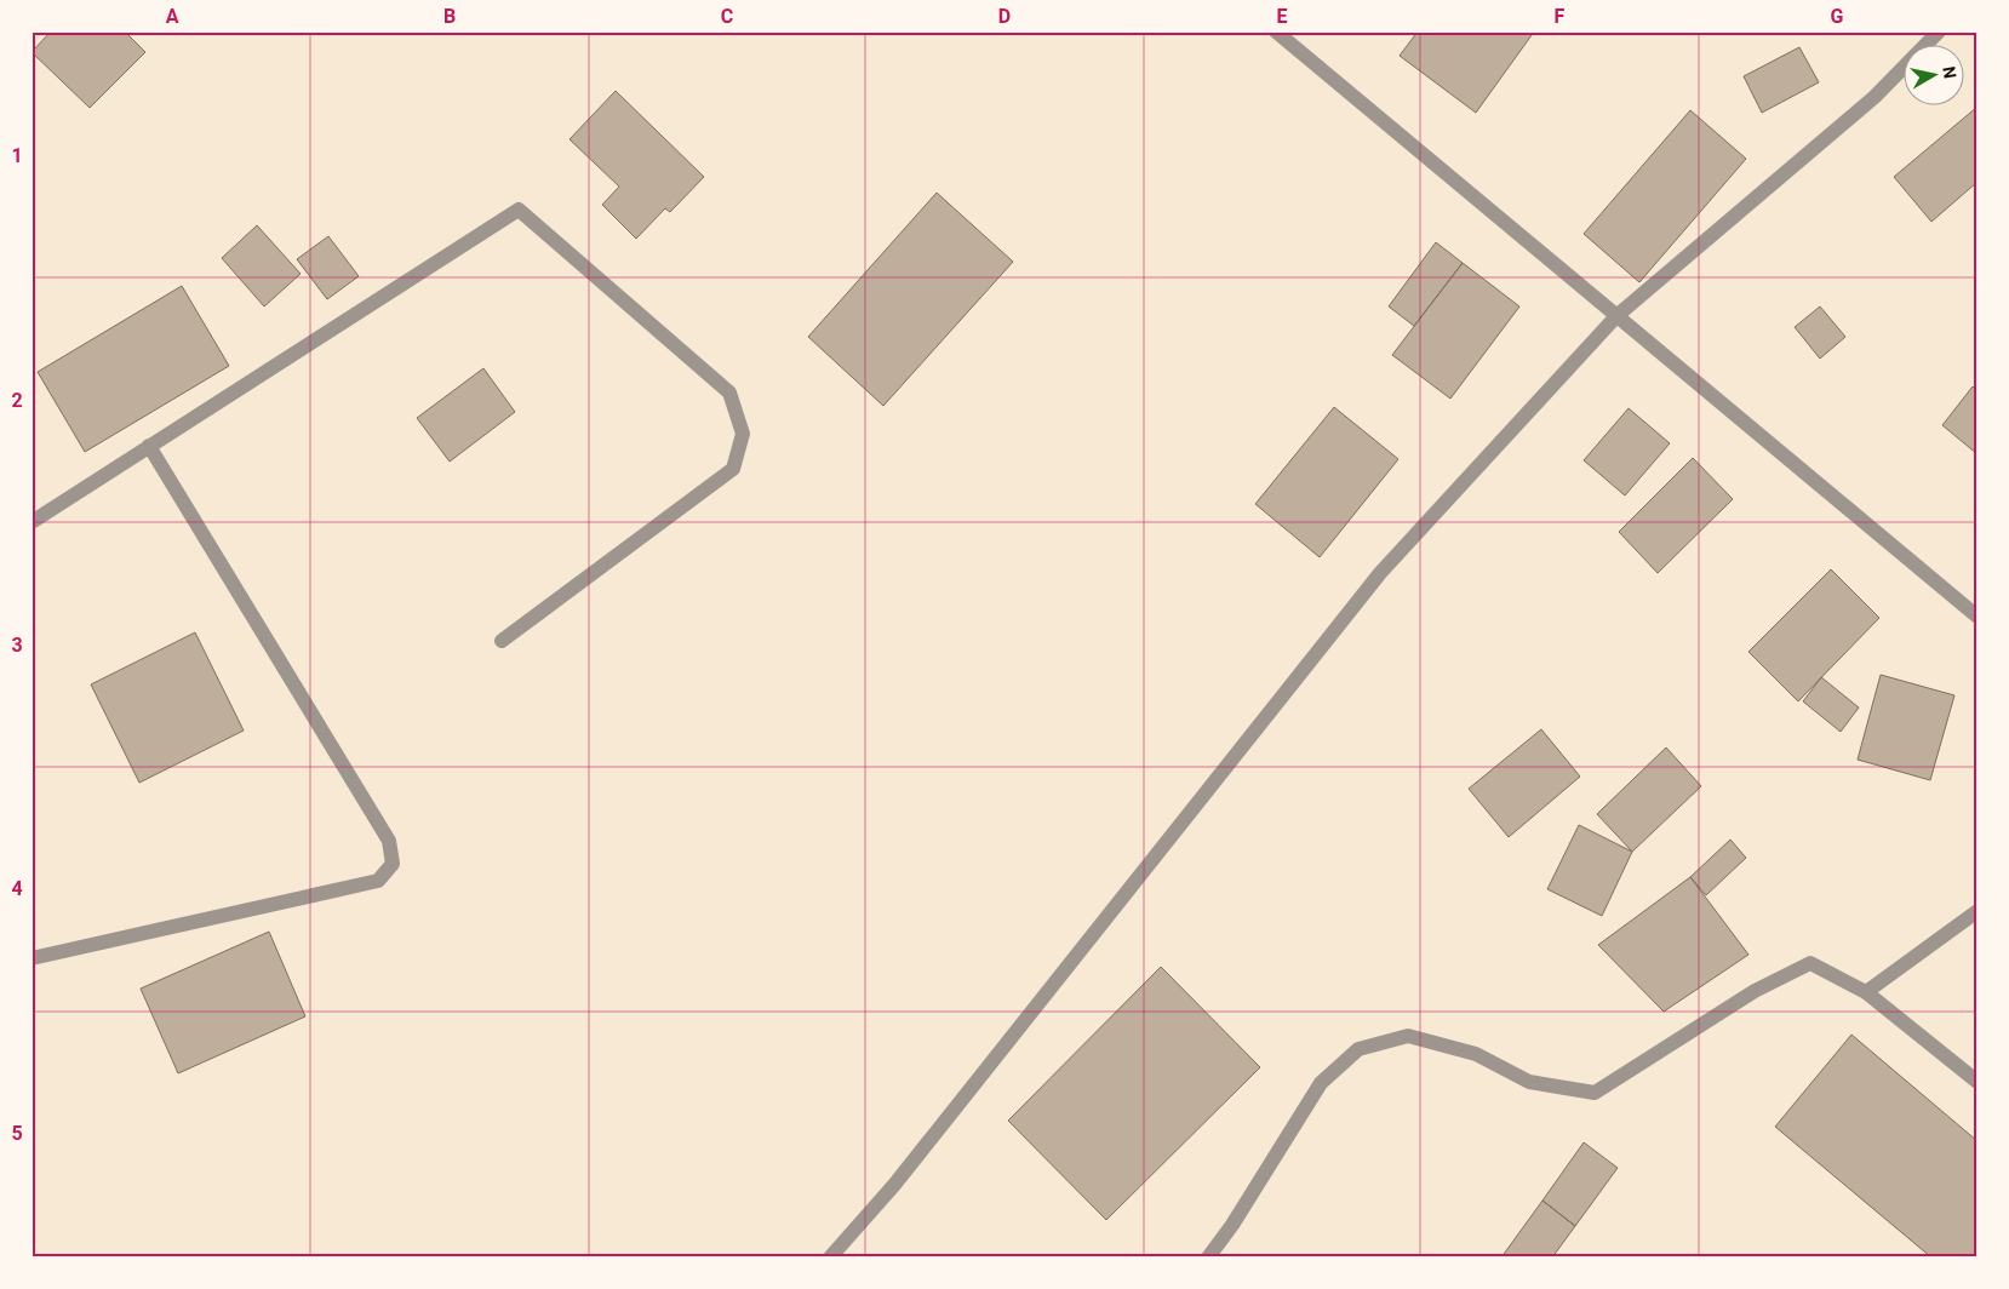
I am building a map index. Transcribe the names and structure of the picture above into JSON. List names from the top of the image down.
{
  "north": "right",
  "grid": {
    "columns": [
      "A",
      "B",
      "C",
      "D",
      "E",
      "F",
      "G"
    ],
    "rows": [
      "1",
      "2",
      "3",
      "4",
      "5"
    ]
  }
}
